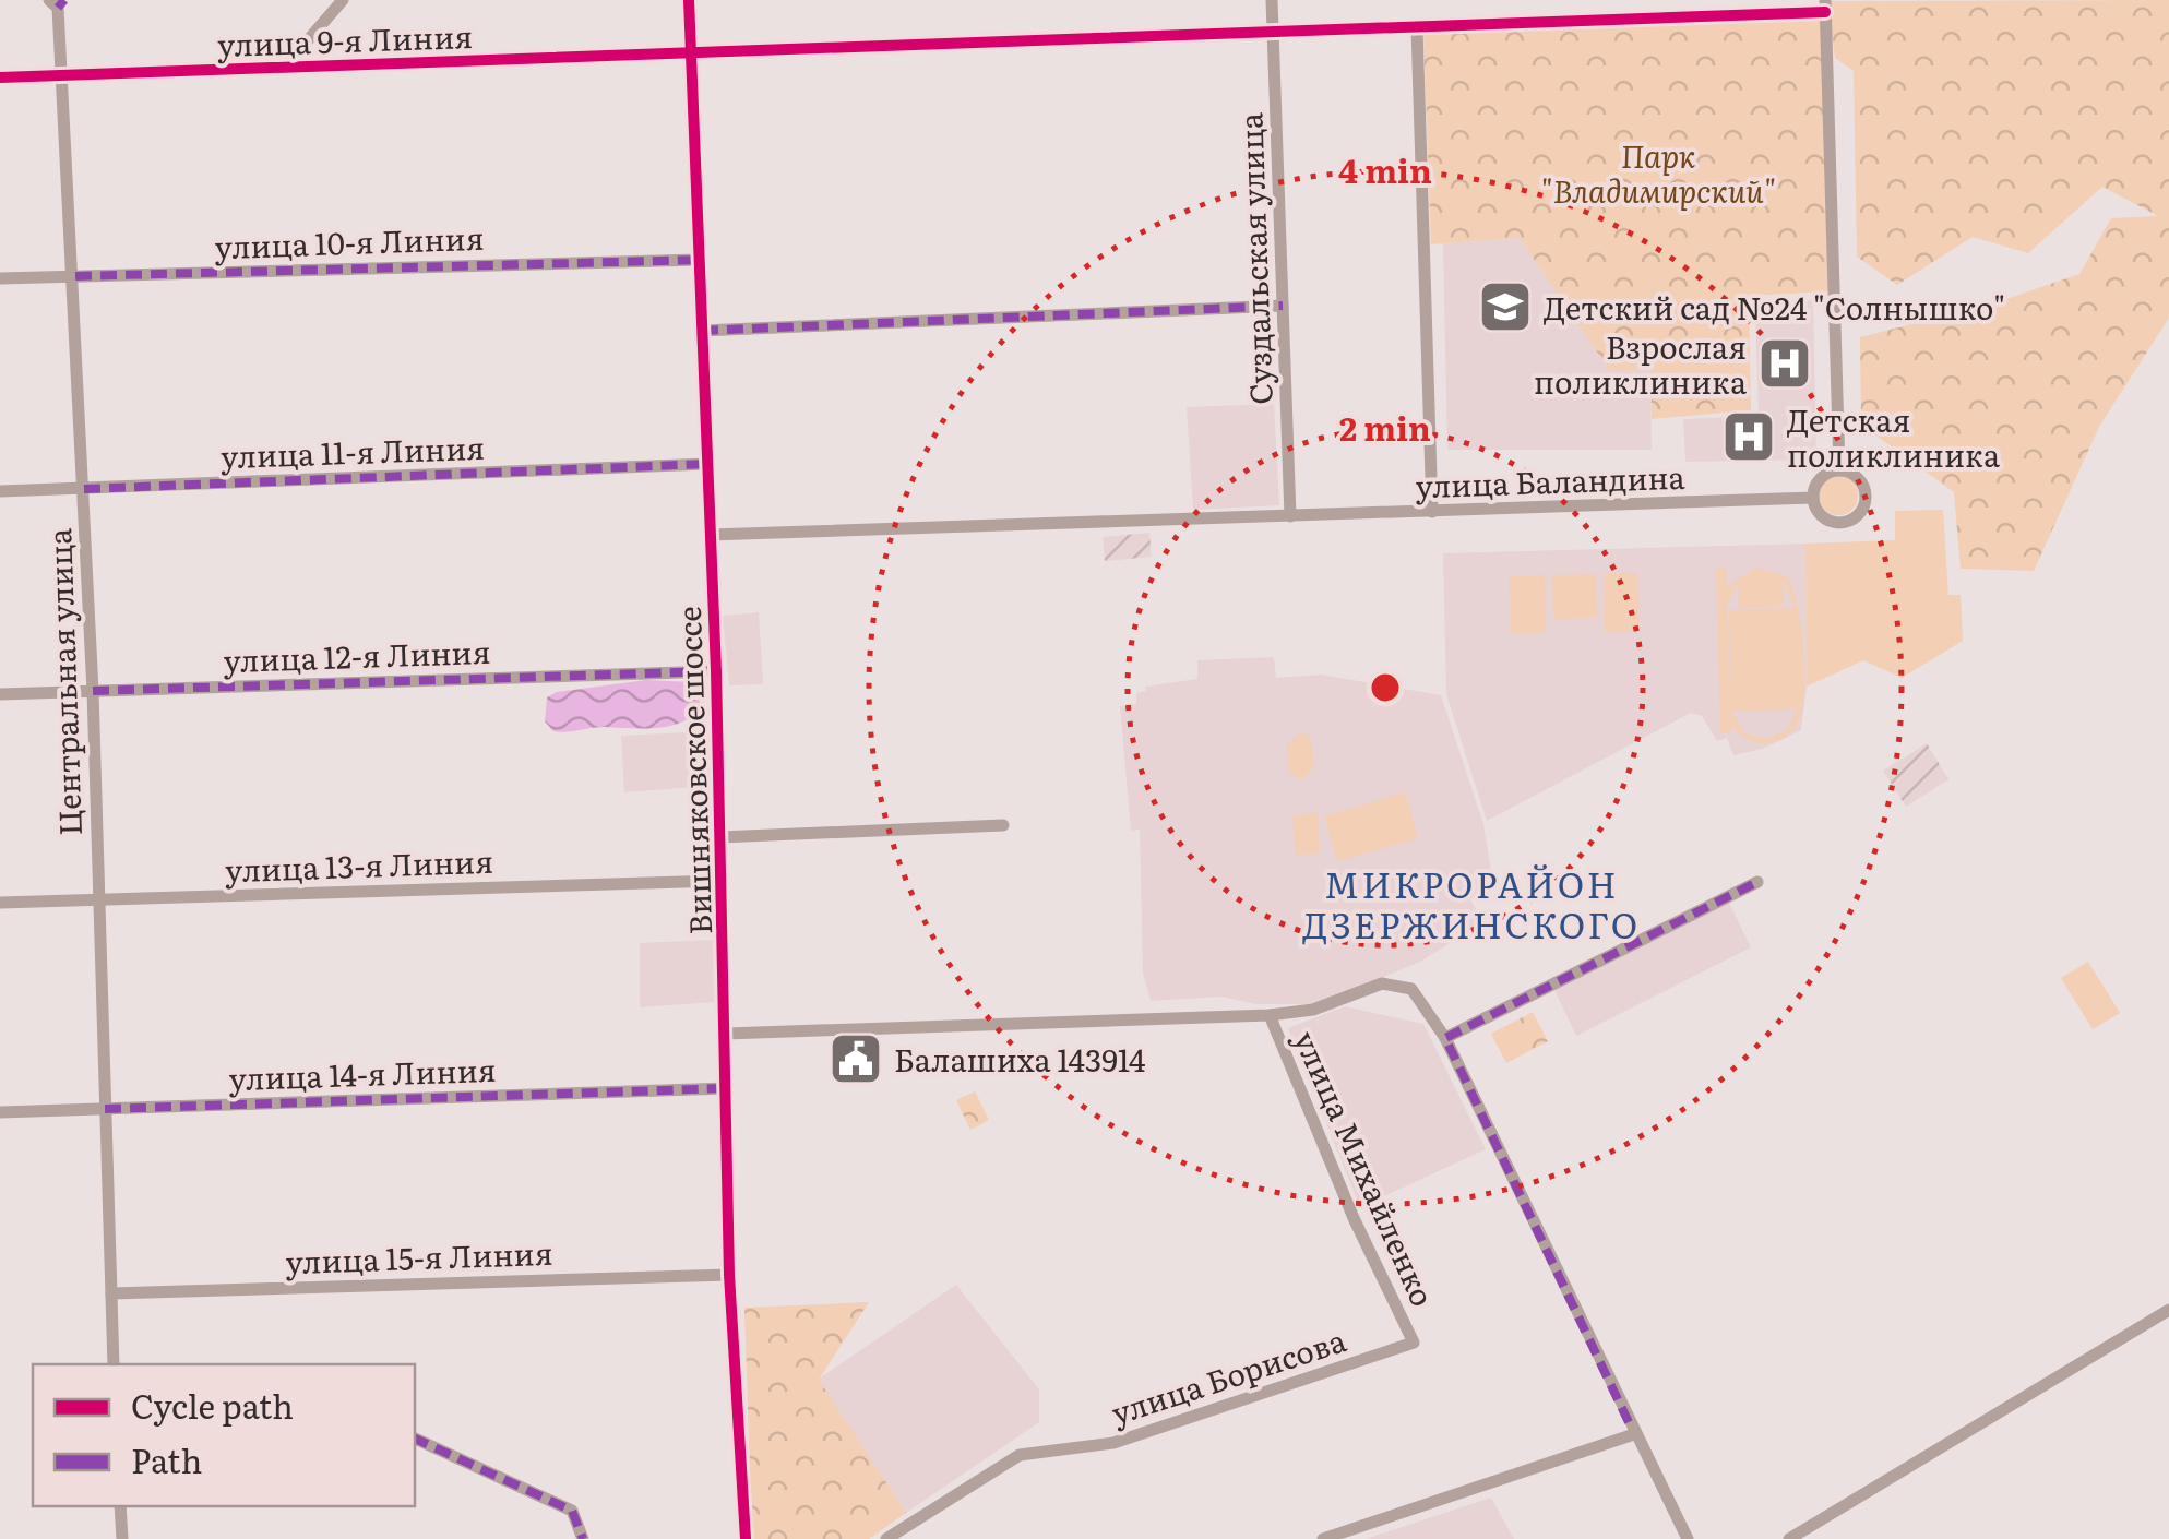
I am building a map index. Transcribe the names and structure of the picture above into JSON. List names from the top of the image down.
{
  "streets": {
    "street": [
      "улица 9-я Линия",
      "улица 10-я Линия",
      "Суздальская улица",
      "улица 11-я Линия",
      "улица Баландина",
      "улица 12-я Линия",
      "Центральная улица",
      "Вишняковское шоссе",
      "улица 13-я Линия",
      "улица 14-я Линия",
      "улица Михайленко",
      "улица 15-я Линия",
      "улица Борисова"
    ]
  },
  "crossings": [
    ["улица 9-я Линия", "Центральная улица"],
    ["улица 9-я Линия", "Вишняковское шоссе"],
    ["улица 10-я Линия", "Центральная улица"],
    ["улица 10-я Линия", "Вишняковское шоссе"],
    ["Суздальская улица", "улица Баландина"],
    ["улица 11-я Линия", "Центральная улица"],
    ["улица 11-я Линия", "Вишняковское шоссе"],
    ["улица 12-я Линия", "Центральная улица"],
    ["улица 12-я Линия", "Вишняковское шоссе"],
    ["Центральная улица", "улица 13-я Линия"],
    ["Центральная улица", "улица 14-я Линия"],
    ["Центральная улица", "улица 15-я Линия"],
    ["Вишняковское шоссе", "улица 13-я Линия"],
    ["Вишняковское шоссе", "улица 14-я Линия"],
    ["Вишняковское шоссе", "улица 15-я Линия"],
    ["улица Михайленко", "улица Борисова"]
  ],
  "districts": ["МИКРОРАЙОН ДЗЕРЖИНСКОГО"],
  "parks": ["Парк \"Владимирский\""],
  "places": {
    "school or university": ["Детский сад №24 \"Солнышко\""],
    "hospital": ["Взрослая поликлиника", "Детская поликлиника"],
    "public building": ["Балашиха 143914"]
  },
  "legend": ["Cycle path", "Path"],
  "rings": ["4 min", "2 min"]
}
